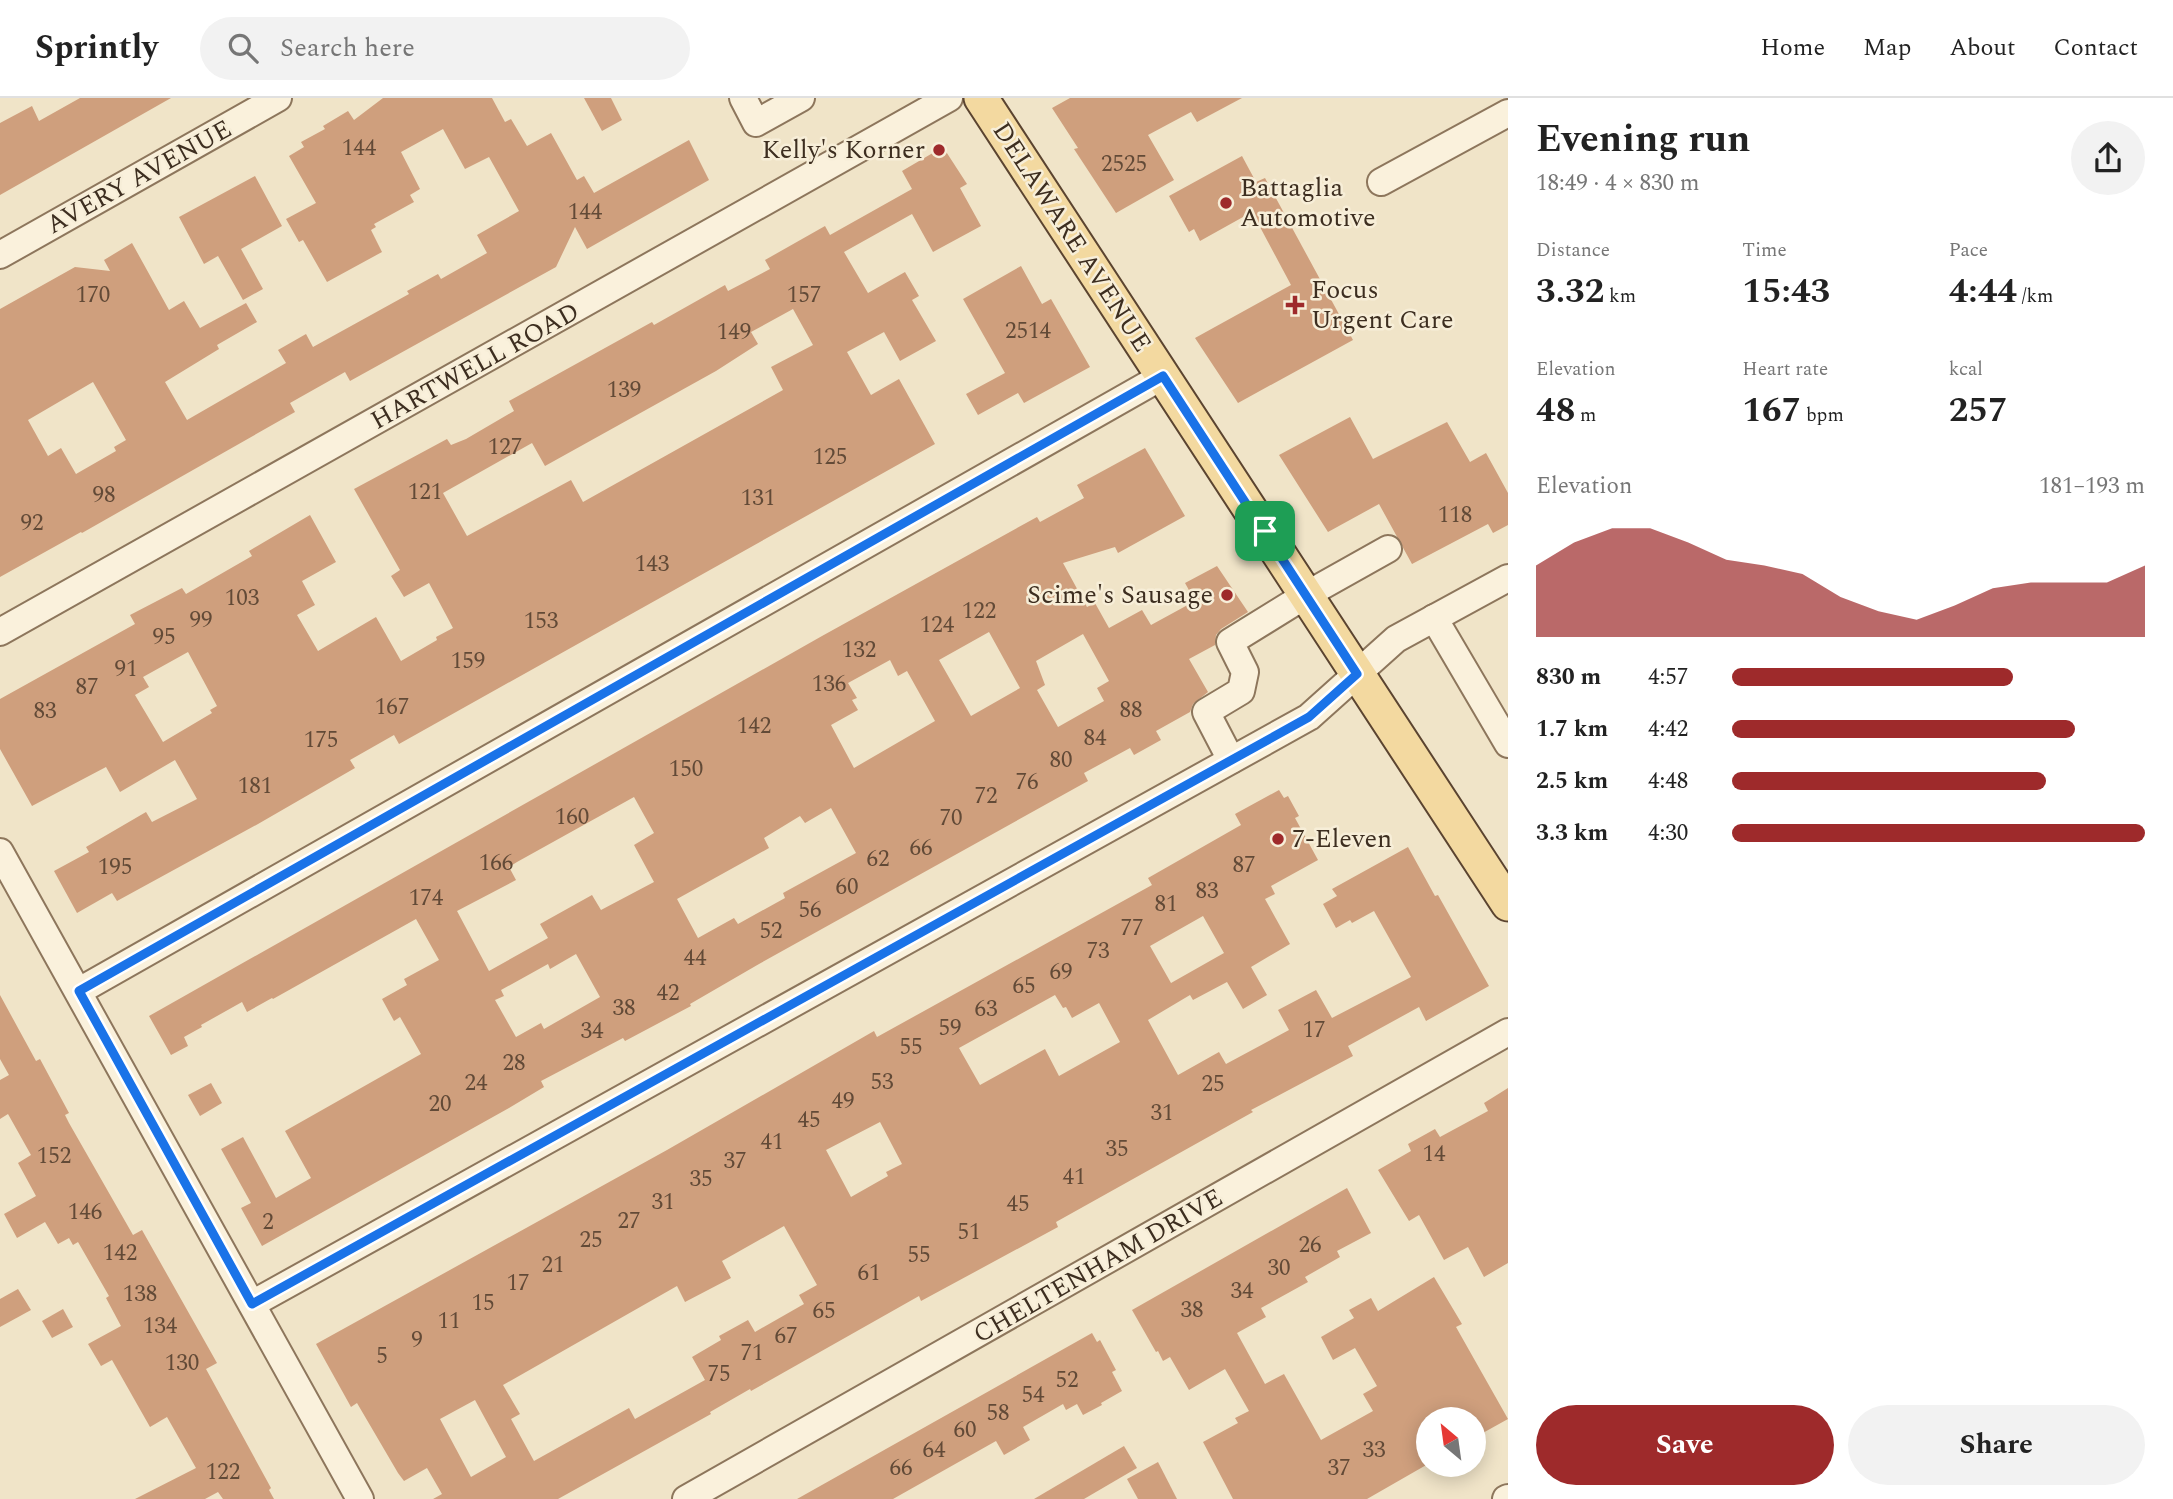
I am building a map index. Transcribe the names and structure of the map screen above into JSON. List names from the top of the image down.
{
  "streets": {
    "main road": ["DELAWARE AVENUE"],
    "street": ["AVERY AVENUE", "HARTWELL ROAD", "CHELTENHAM DRIVE"]
  },
  "places": {
    "other": [
      "Kelly's Korner",
      "Battaglia Automotive",
      "Scime's Sausage",
      "7-Eleven"
    ],
    "health": ["Focus Urgent Care"]
  },
  "house_numbers": [
    "144",
    "2525",
    "144",
    "170",
    "157",
    "2514",
    "149",
    "139",
    "127",
    "125",
    "121",
    "98",
    "131",
    "118",
    "92",
    "143",
    "103",
    "122",
    "99",
    "153",
    "124",
    "95",
    "132",
    "159",
    "91",
    "136",
    "87",
    "167",
    "88",
    "83",
    "142",
    "84",
    "175",
    "80",
    "150",
    "76",
    "181",
    "72",
    "160",
    "70",
    "66",
    "62",
    "166",
    "87",
    "195",
    "60",
    "83",
    "174",
    "81",
    "56",
    "77",
    "52",
    "73",
    "44",
    "69",
    "65",
    "42",
    "38",
    "63",
    "59",
    "17",
    "34",
    "55",
    "28",
    "53",
    "24",
    "25",
    "49",
    "20",
    "31",
    "45",
    "41",
    "35",
    "14",
    "152",
    "37",
    "41",
    "35",
    "31",
    "45",
    "146",
    "27",
    "2",
    "51",
    "25",
    "26",
    "142",
    "55",
    "21",
    "30",
    "61",
    "17",
    "34",
    "138",
    "15",
    "38",
    "65",
    "11",
    "134",
    "67",
    "9",
    "71",
    "5",
    "130",
    "75",
    "52",
    "54",
    "58",
    "60",
    "64",
    "33",
    "66",
    "37",
    "122"
  ],
  "north": "top left",
  "page": {
    "header": "Sprintly",
    "search": "Search here",
    "nav": [
      "Home",
      "Map",
      "About",
      "Contact"
    ],
    "heading": ["Evening run", "18:49 · 4 × 830 m"],
    "stats": [
      ["Distance", "3.32 km"],
      ["Time", "15:43"],
      ["Pace", "4:44 /km"],
      ["Elevation", "48 m"],
      ["Heart rate", "167 bpm"],
      ["kcal", "257"]
    ],
    "chart": ["Elevation", "181–193 m"],
    "list": [
      {
        "name": "830 m",
        "note": "4:57"
      },
      {
        "name": "1.7 km",
        "note": "4:42"
      },
      {
        "name": "2.5 km",
        "note": "4:48"
      },
      {
        "name": "3.3 km",
        "note": "4:30"
      }
    ],
    "buttons": ["Save", "Share"]
  }
}
